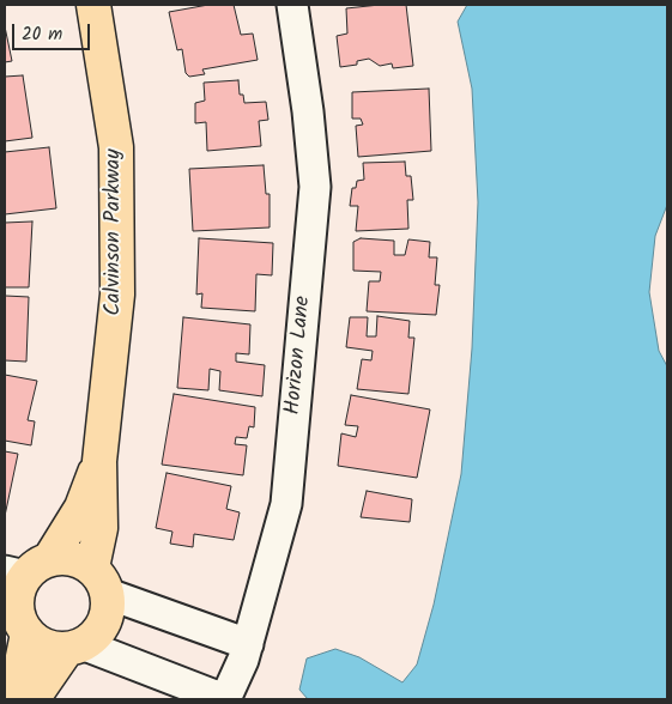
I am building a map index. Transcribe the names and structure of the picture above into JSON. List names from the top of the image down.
{
  "streets": {
    "main road": ["Calvinson Parkway"],
    "street": ["Horizon Lane"]
  },
  "scale_bar": "20 m"
}
